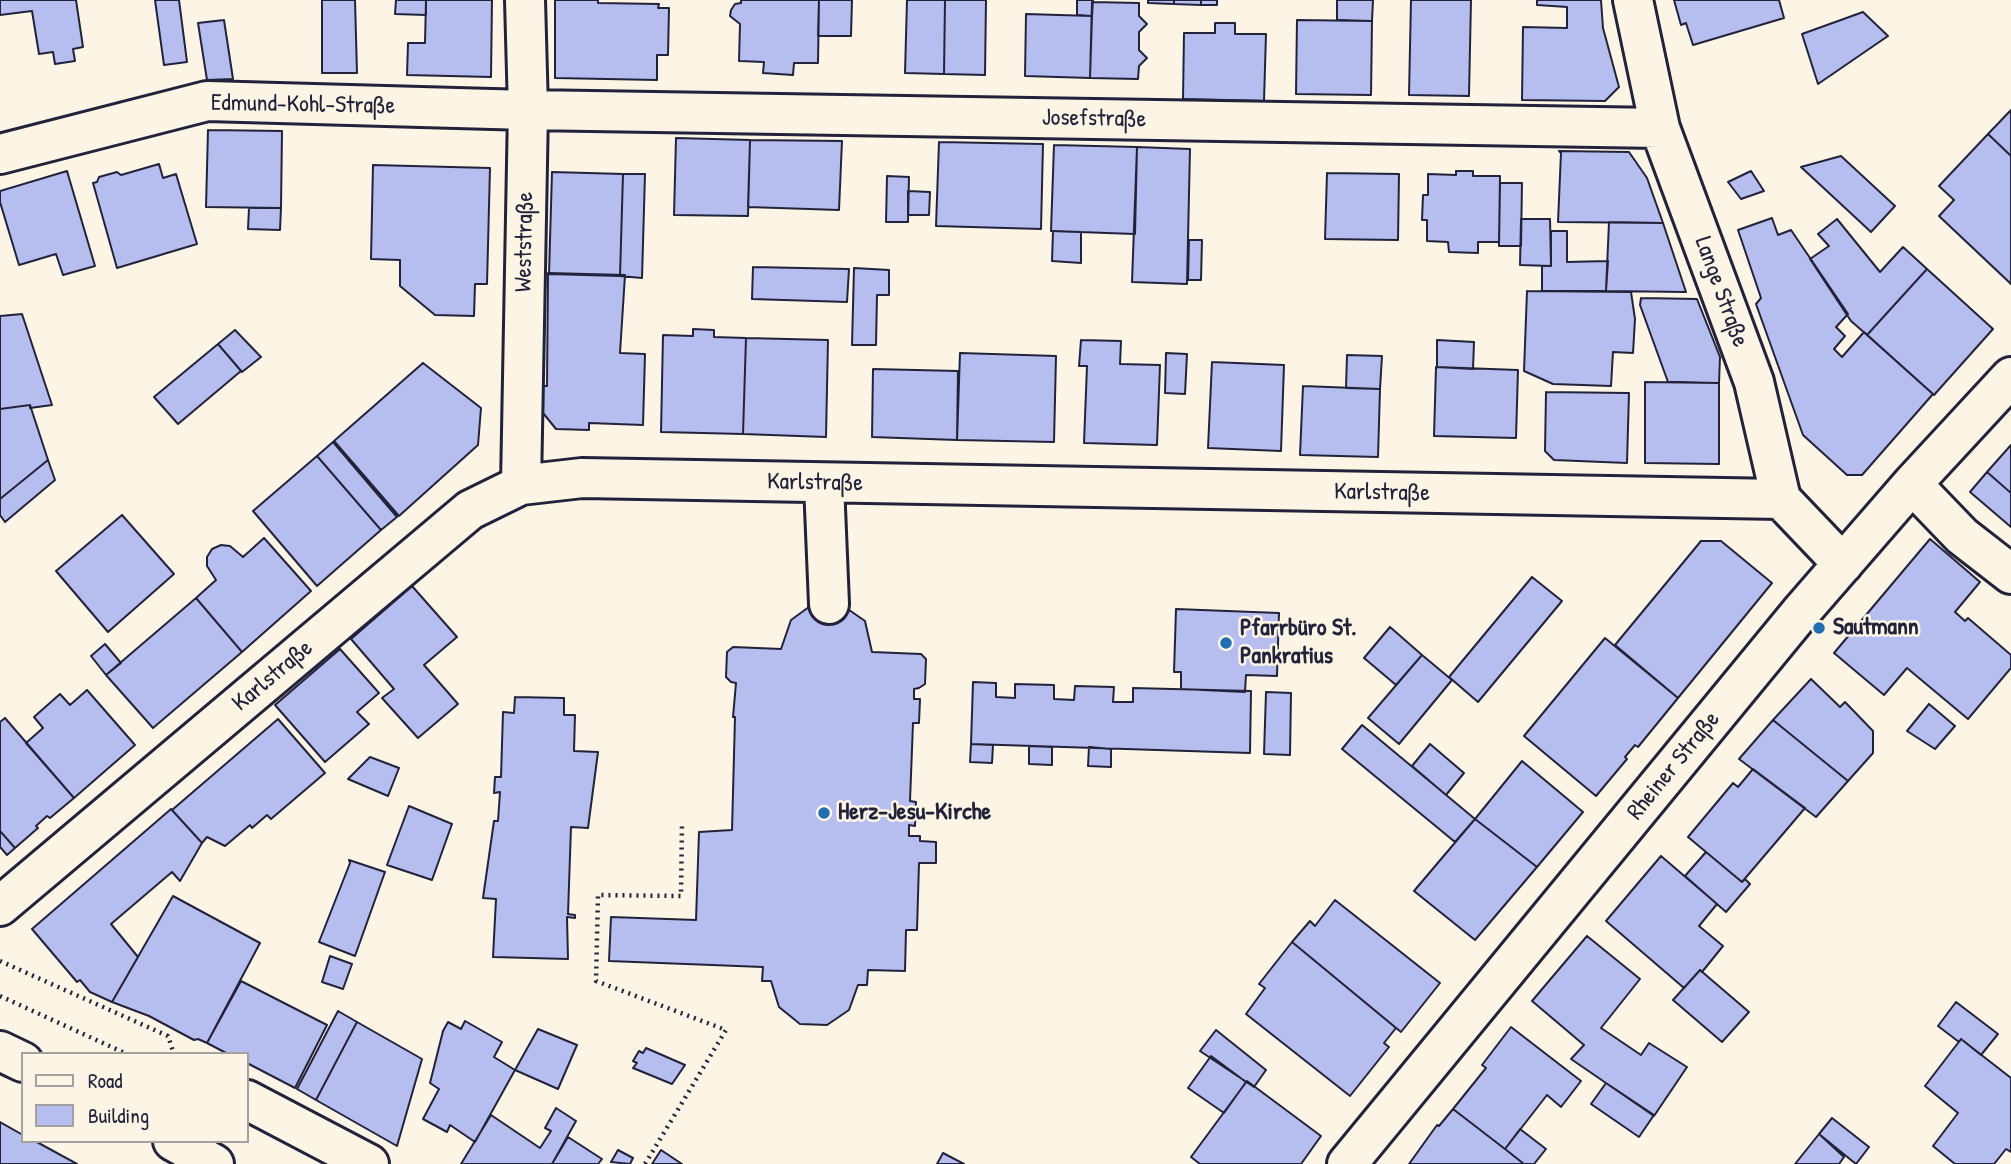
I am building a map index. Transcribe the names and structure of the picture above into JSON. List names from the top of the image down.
{
  "streets": {
    "street": [
      "Edmund-Kohl-Straße",
      "Josefstraße",
      "Weststraße",
      "Lange Straße",
      "Karlstraße",
      "Rheiner Straße"
    ]
  },
  "crossings": [
    ["Edmund-Kohl-Straße", "Josefstraße"],
    ["Edmund-Kohl-Straße", "Weststraße"],
    ["Josefstraße", "Weststraße"],
    ["Josefstraße", "Lange Straße"],
    ["Weststraße", "Karlstraße"],
    ["Lange Straße", "Karlstraße"]
  ],
  "places": ["Sautmann", "Pfarrbüro St. Pankratius", "Herz-Jesu-Kirche"],
  "legend": ["Road", "Building"]
}
